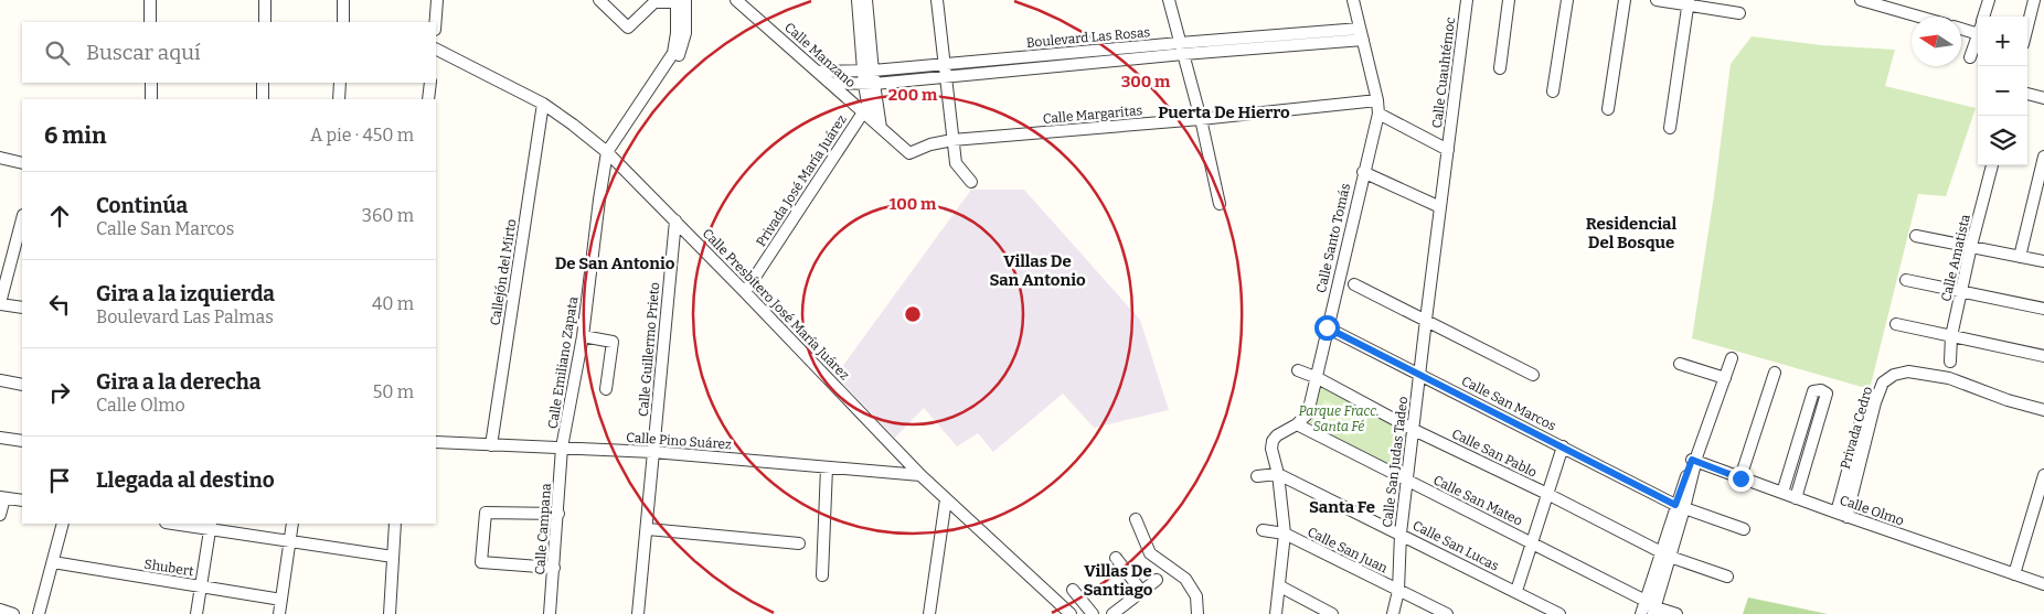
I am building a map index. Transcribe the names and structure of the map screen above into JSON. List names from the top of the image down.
{
  "streets": {
    "street": [
      "Boulevard Las Rosas",
      "Calle Manzano",
      "Calle Cuauhtémoc",
      "Calle Margaritas",
      "Privada José María Juárez",
      "Calle Santo Tomás",
      "Calle Amatista",
      "Callejón del Mirto",
      "Calle Presbítero José María Juárez",
      "Calle Guillermo Prieto",
      "Calle Emiliano Zapata",
      "Calle San Marcos",
      "Privada Cedro",
      "Calle Pino Suárez",
      "Calle San Pablo",
      "Calle San Judas Tadeo",
      "Calle San Mateo",
      "Calle Olmo",
      "Calle Campana",
      "Calle San Lucas",
      "Calle San Juan",
      "Shubert"
    ]
  },
  "crossings": [
    ["Boulevard Las Rosas", "Calle Manzano"],
    ["Boulevard Las Rosas", "Calle Santo Tomás"],
    ["Calle Manzano", "Calle Margaritas"],
    ["Calle Manzano", "Privada José María Juárez"],
    ["Calle Cuauhtémoc", "Calle San Judas Tadeo"],
    ["Calle Margaritas", "Calle Santo Tomás"],
    ["Privada José María Juárez", "Calle Presbítero José María Juárez"],
    ["Calle Santo Tomás", "Calle San Marcos"],
    ["Calle Santo Tomás", "Calle San Pablo"],
    ["Calle Santo Tomás", "Calle San Mateo"],
    ["Calle Santo Tomás", "Calle San Lucas"],
    ["Calle Santo Tomás", "Calle San Juan"],
    ["Callejón del Mirto", "Calle Presbítero José María Juárez"],
    ["Callejón del Mirto", "Calle Pino Suárez"],
    ["Calle Presbítero José María Juárez", "Calle Guillermo Prieto"],
    ["Calle Presbítero José María Juárez", "Calle Emiliano Zapata"],
    ["Calle Presbítero José María Juárez", "Calle Pino Suárez"],
    ["Calle Guillermo Prieto", "Calle Pino Suárez"],
    ["Calle Emiliano Zapata", "Calle Pino Suárez"],
    ["Calle Emiliano Zapata", "Calle Campana"],
    ["Calle San Marcos", "Calle San Judas Tadeo"],
    ["Privada Cedro", "Calle Olmo"],
    ["Calle Pino Suárez", "Calle Campana"],
    ["Calle San Pablo", "Calle San Judas Tadeo"],
    ["Calle San Judas Tadeo", "Calle San Mateo"],
    ["Calle San Judas Tadeo", "Calle San Lucas"],
    ["Calle San Judas Tadeo", "Calle San Juan"]
  ],
  "districts": [
    "Puerta De Hierro",
    "Residencial Del Bosque",
    "Villas De San Antonio",
    "De San Antonio",
    "Santa Fe",
    "Villas De Santiago"
  ],
  "parks": ["Parque Fracc. Santa Fé"],
  "north": "left",
  "page": {
    "map_buttons": ["+", "−"],
    "search": "Buscar aquí",
    "heading": ["6 min", "A pie · 450 m"],
    "list": [
      ["Continúa", "Calle San Marcos", "360 m"],
      ["Gira a la izquierda", "Boulevard Las Palmas", "40 m"],
      ["Gira a la derecha", "Calle Olmo", "50 m"],
      "Llegada al destino"
    ]
  },
  "rings": ["300 m", "200 m", "100 m"]
}
